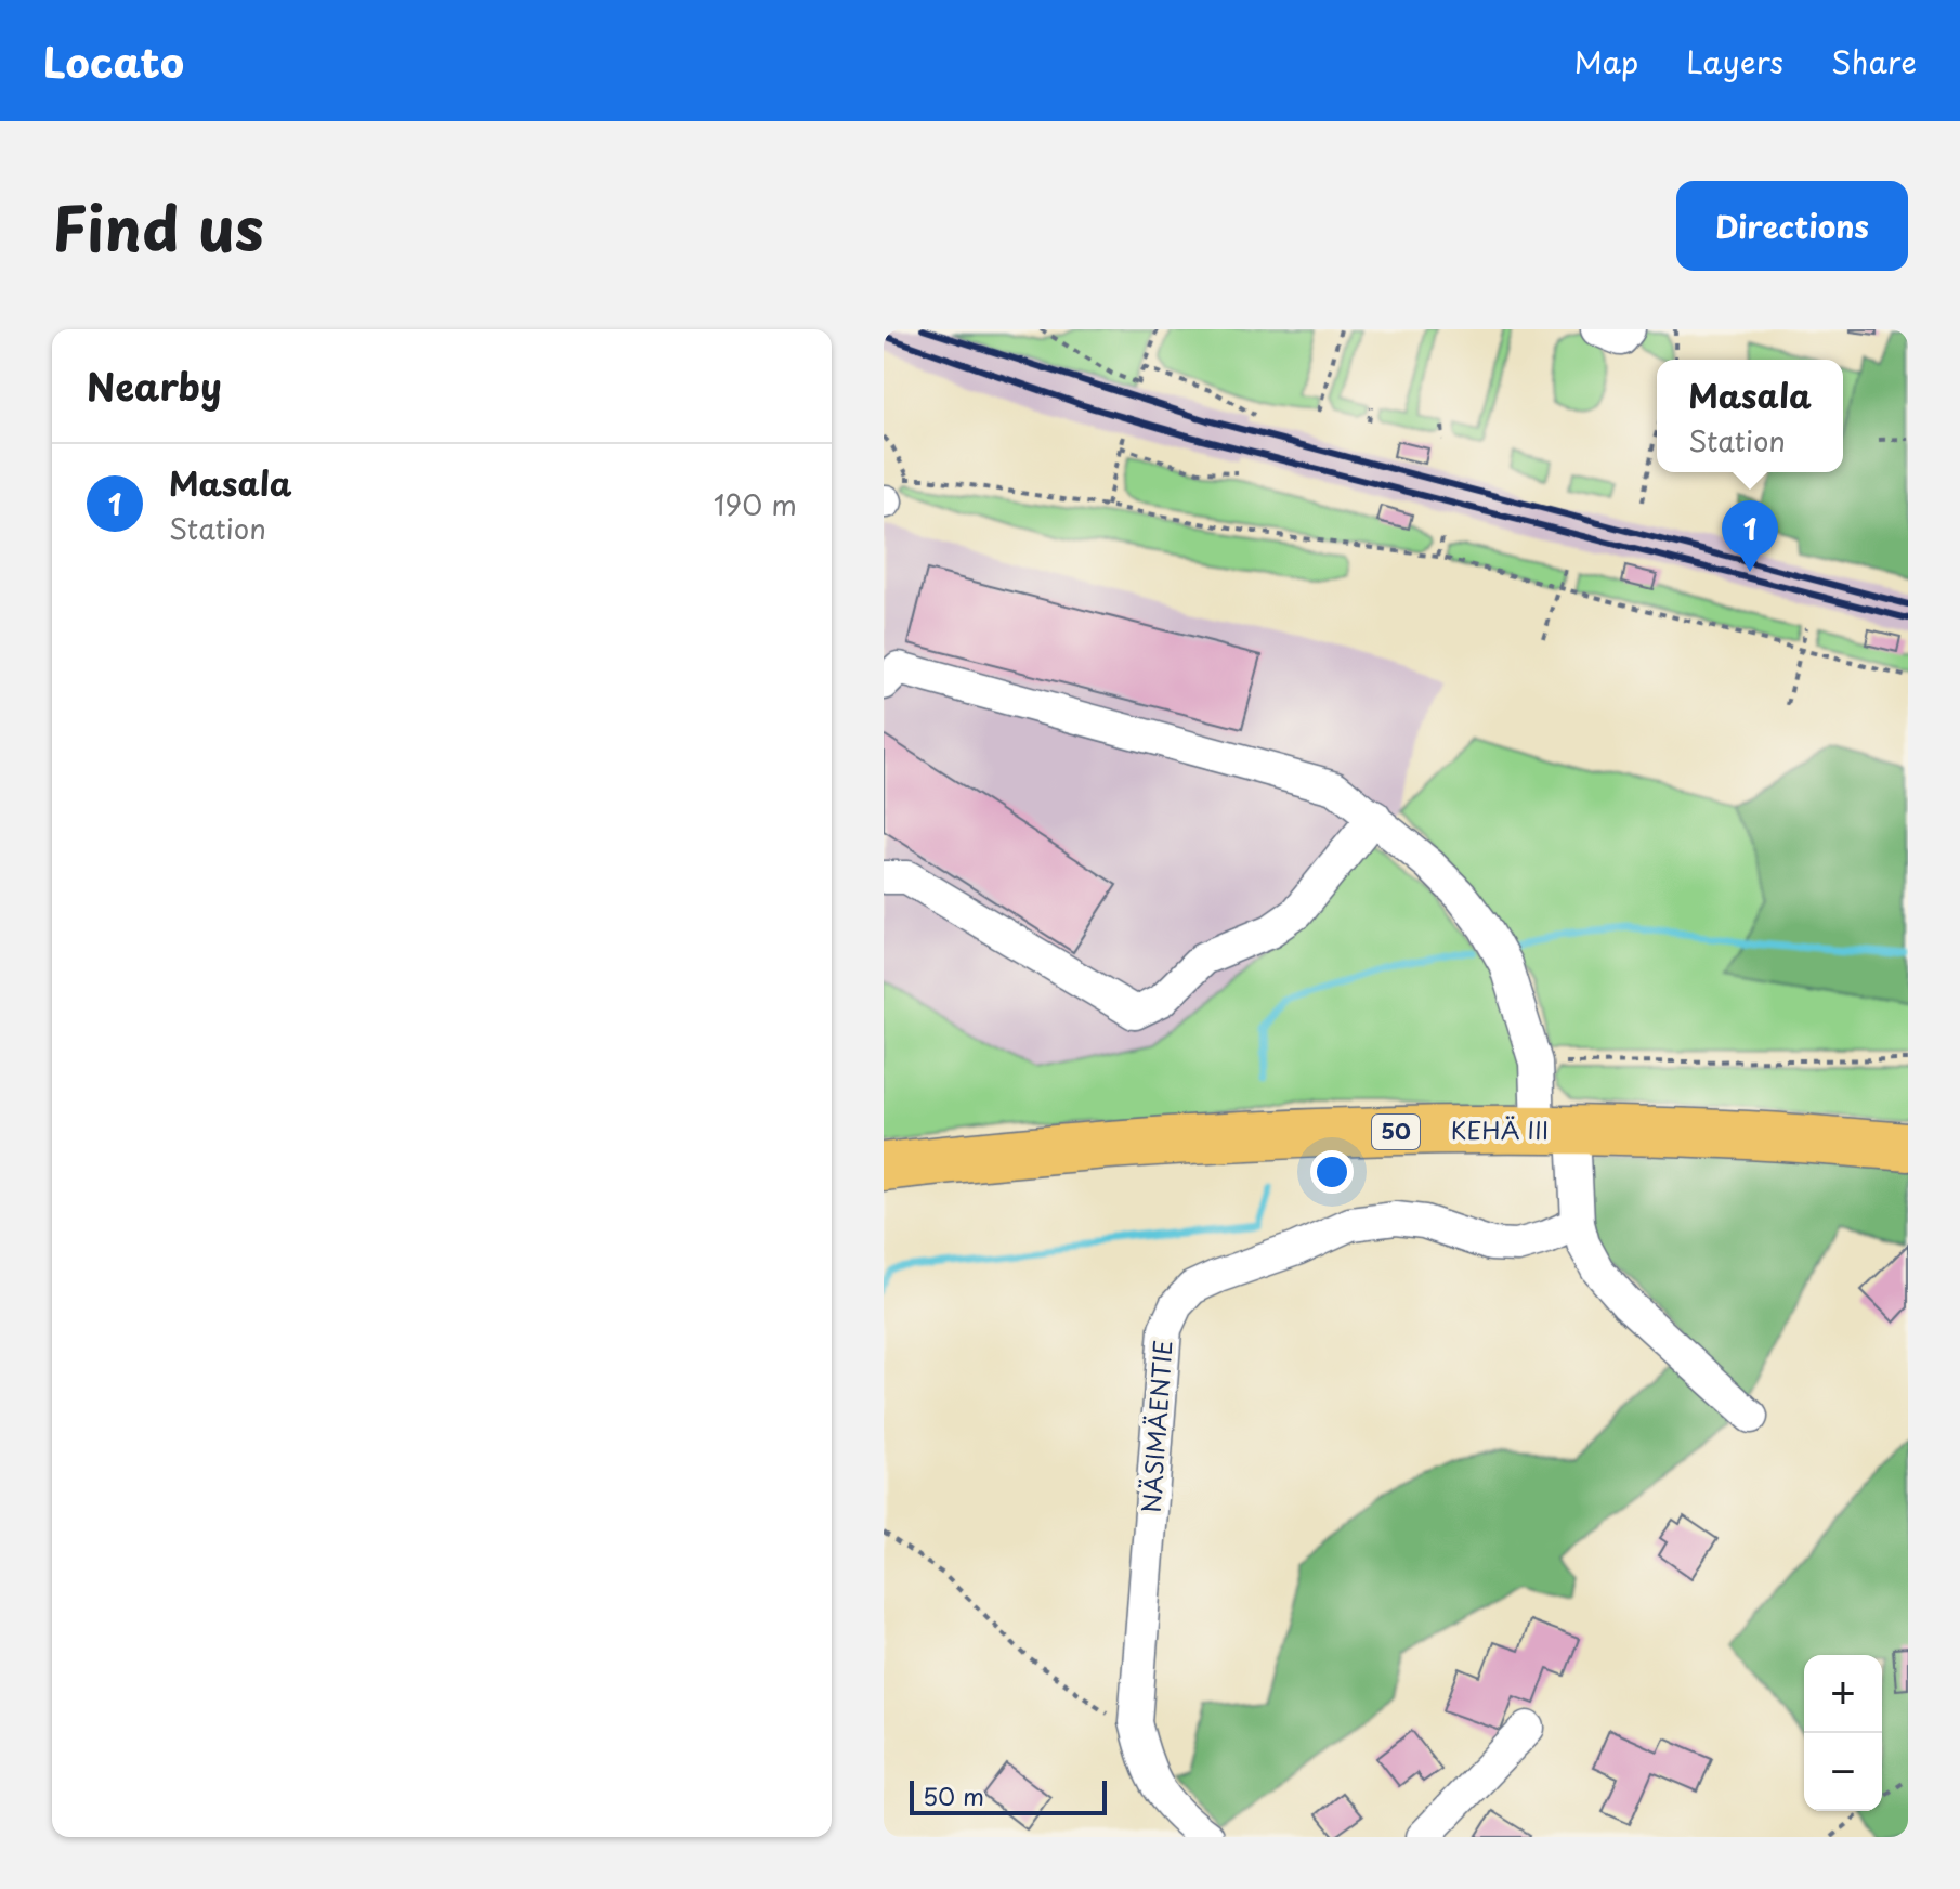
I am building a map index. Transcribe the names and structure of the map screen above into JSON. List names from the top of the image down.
{
  "streets": {
    "highway": ["KEHÄ III", "50"],
    "street": ["NÄSIMÄENTIE"]
  },
  "scale_bar": "50 m",
  "page": {
    "header": "Locato",
    "nav": ["Map", "Layers", "Share"],
    "title": "Find us",
    "buttons": "Directions",
    "heading": "Nearby",
    "popup": ["Masala", "Station"],
    "list": [
      {
        "mark": "1",
        "name": "Masala",
        "note": "Station",
        "value": "190 m"
      }
    ],
    "pins": "1",
    "map_buttons": ["+", "−"],
    "scale": "50 m"
  }
}
